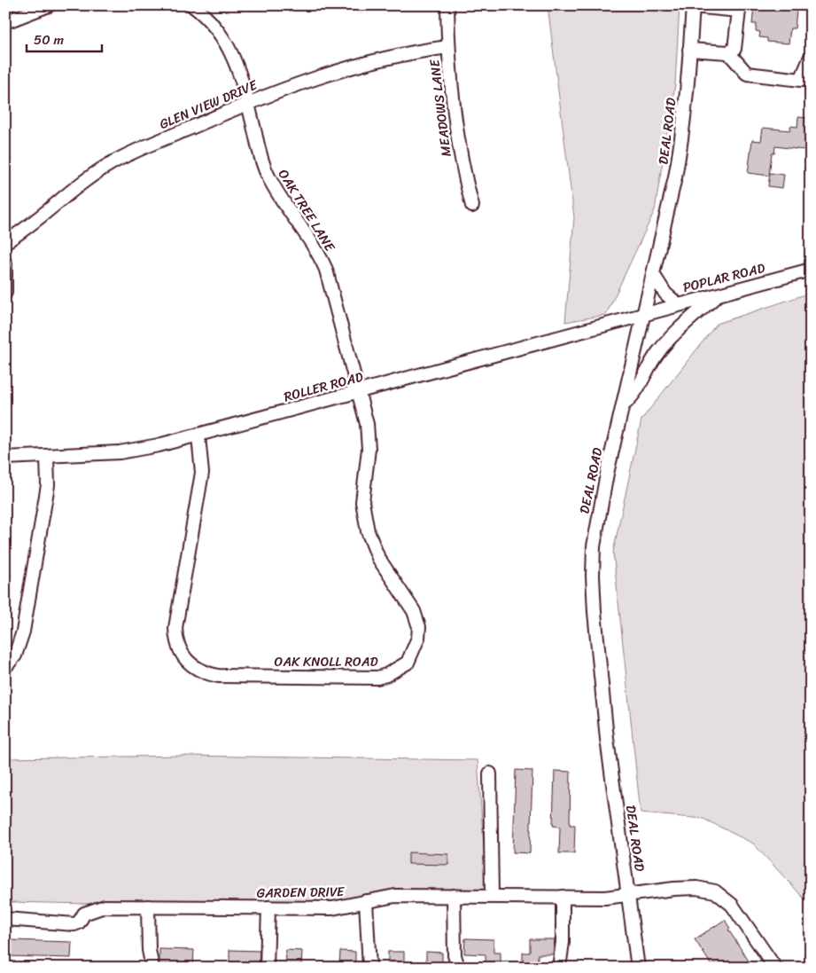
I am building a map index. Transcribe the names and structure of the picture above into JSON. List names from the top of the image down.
{
  "streets": {
    "street": [
      "GLEN VIEW DRIVE",
      "MEADOWS LANE",
      "DEAL ROAD",
      "OAK TREE LANE",
      "POPLAR ROAD",
      "ROLLER ROAD",
      "OAK KNOLL ROAD",
      "GARDEN DRIVE"
    ]
  },
  "crossings": [
    ["GLEN VIEW DRIVE", "MEADOWS LANE"],
    ["GLEN VIEW DRIVE", "OAK TREE LANE"],
    ["DEAL ROAD", "POPLAR ROAD"],
    ["DEAL ROAD", "ROLLER ROAD"],
    ["DEAL ROAD", "GARDEN DRIVE"],
    ["OAK TREE LANE", "ROLLER ROAD"],
    ["OAK TREE LANE", "OAK KNOLL ROAD"],
    ["POPLAR ROAD", "ROLLER ROAD"],
    ["ROLLER ROAD", "OAK KNOLL ROAD"]
  ],
  "scale_bar": "50 m"
}
